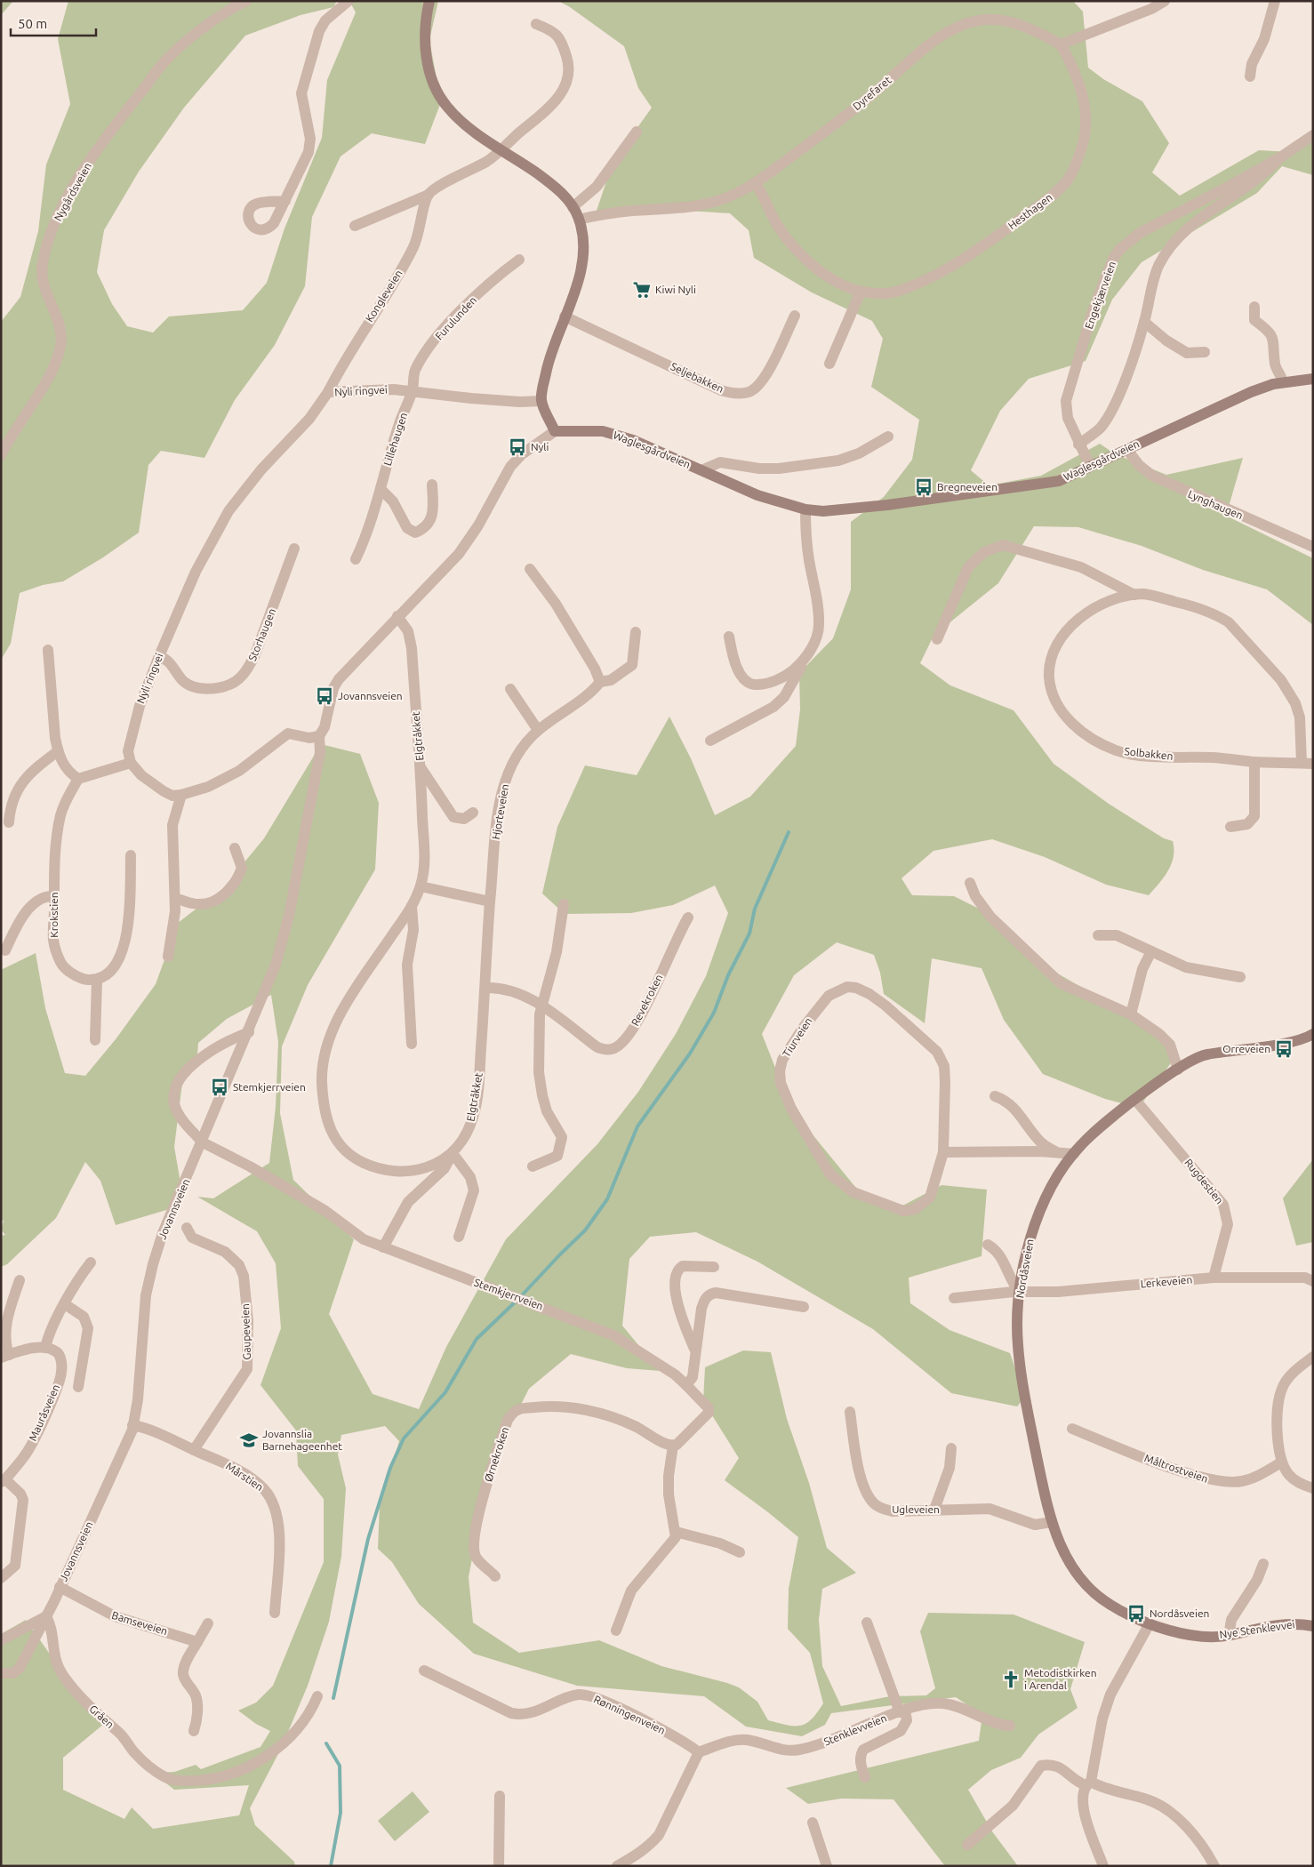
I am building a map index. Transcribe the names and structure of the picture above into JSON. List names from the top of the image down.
{
  "streets": {
    "main road": ["Waglesgårdveien", "Nordåsveien", "Nye Stenklevvei"],
    "street": [
      "Dyrefaret",
      "Nygårdsveien",
      "Hesthagen",
      "Engekjærveien",
      "Kongleveien",
      "Furulunden",
      "Seljebakken",
      "Nyli ringvei",
      "Lillehaugen",
      "Lynghaugen",
      "Storhaugen",
      "Elgtråkket",
      "Solbakken",
      "Hjorteveien",
      "Krokstien",
      "Revekroken",
      "Tiurveien",
      "Rugdestien",
      "Jovannsveien",
      "Lerkeveien",
      "Stemkjerrveien",
      "Gaupeveien",
      "Mauråsveien",
      "Ørnekroken",
      "Måltrostveien",
      "Mårstien",
      "Ugleveien",
      "Bamseveien",
      "Rønningenveien",
      "Gråen",
      "Stenklevveien"
    ]
  },
  "crossings": [
    ["Dyrefaret", "Hesthagen"],
    ["Engekjærveien", "Waglesgårdveien"],
    ["Kongleveien", "Nyli ringvei"],
    ["Furulunden", "Nyli ringvei"],
    ["Furulunden", "Lillehaugen"],
    ["Nyli ringvei", "Lillehaugen"],
    ["Nyli ringvei", "Storhaugen"],
    ["Waglesgårdveien", "Lynghaugen"],
    ["Elgtråkket", "Hjorteveien"],
    ["Elgtråkket", "Revekroken"],
    ["Rugdestien", "Nordåsveien"],
    ["Rugdestien", "Lerkeveien"],
    ["Jovannsveien", "Stemkjerrveien"],
    ["Jovannsveien", "Mårstien"],
    ["Jovannsveien", "Bamseveien"],
    ["Jovannsveien", "Gråen"],
    ["Nordåsveien", "Lerkeveien"],
    ["Nordåsveien", "Ugleveien"],
    ["Nordåsveien", "Nye Stenklevvei"],
    ["Gaupeveien", "Mårstien"],
    ["Rønningenveien", "Stenklevveien"]
  ],
  "places": {
    "supermarket": ["Kiwi Nyli"],
    "bus stop": [
      "Nyli",
      "Bregneveien",
      "Jovannsveien",
      "Orreveien",
      "Stemkjerrveien",
      "Nordåsveien"
    ],
    "school or university": ["Jovannslia Barnehageenhet"],
    "church": ["Metodistkirken i Arendal"]
  },
  "scale_bar": "50 m"
}
